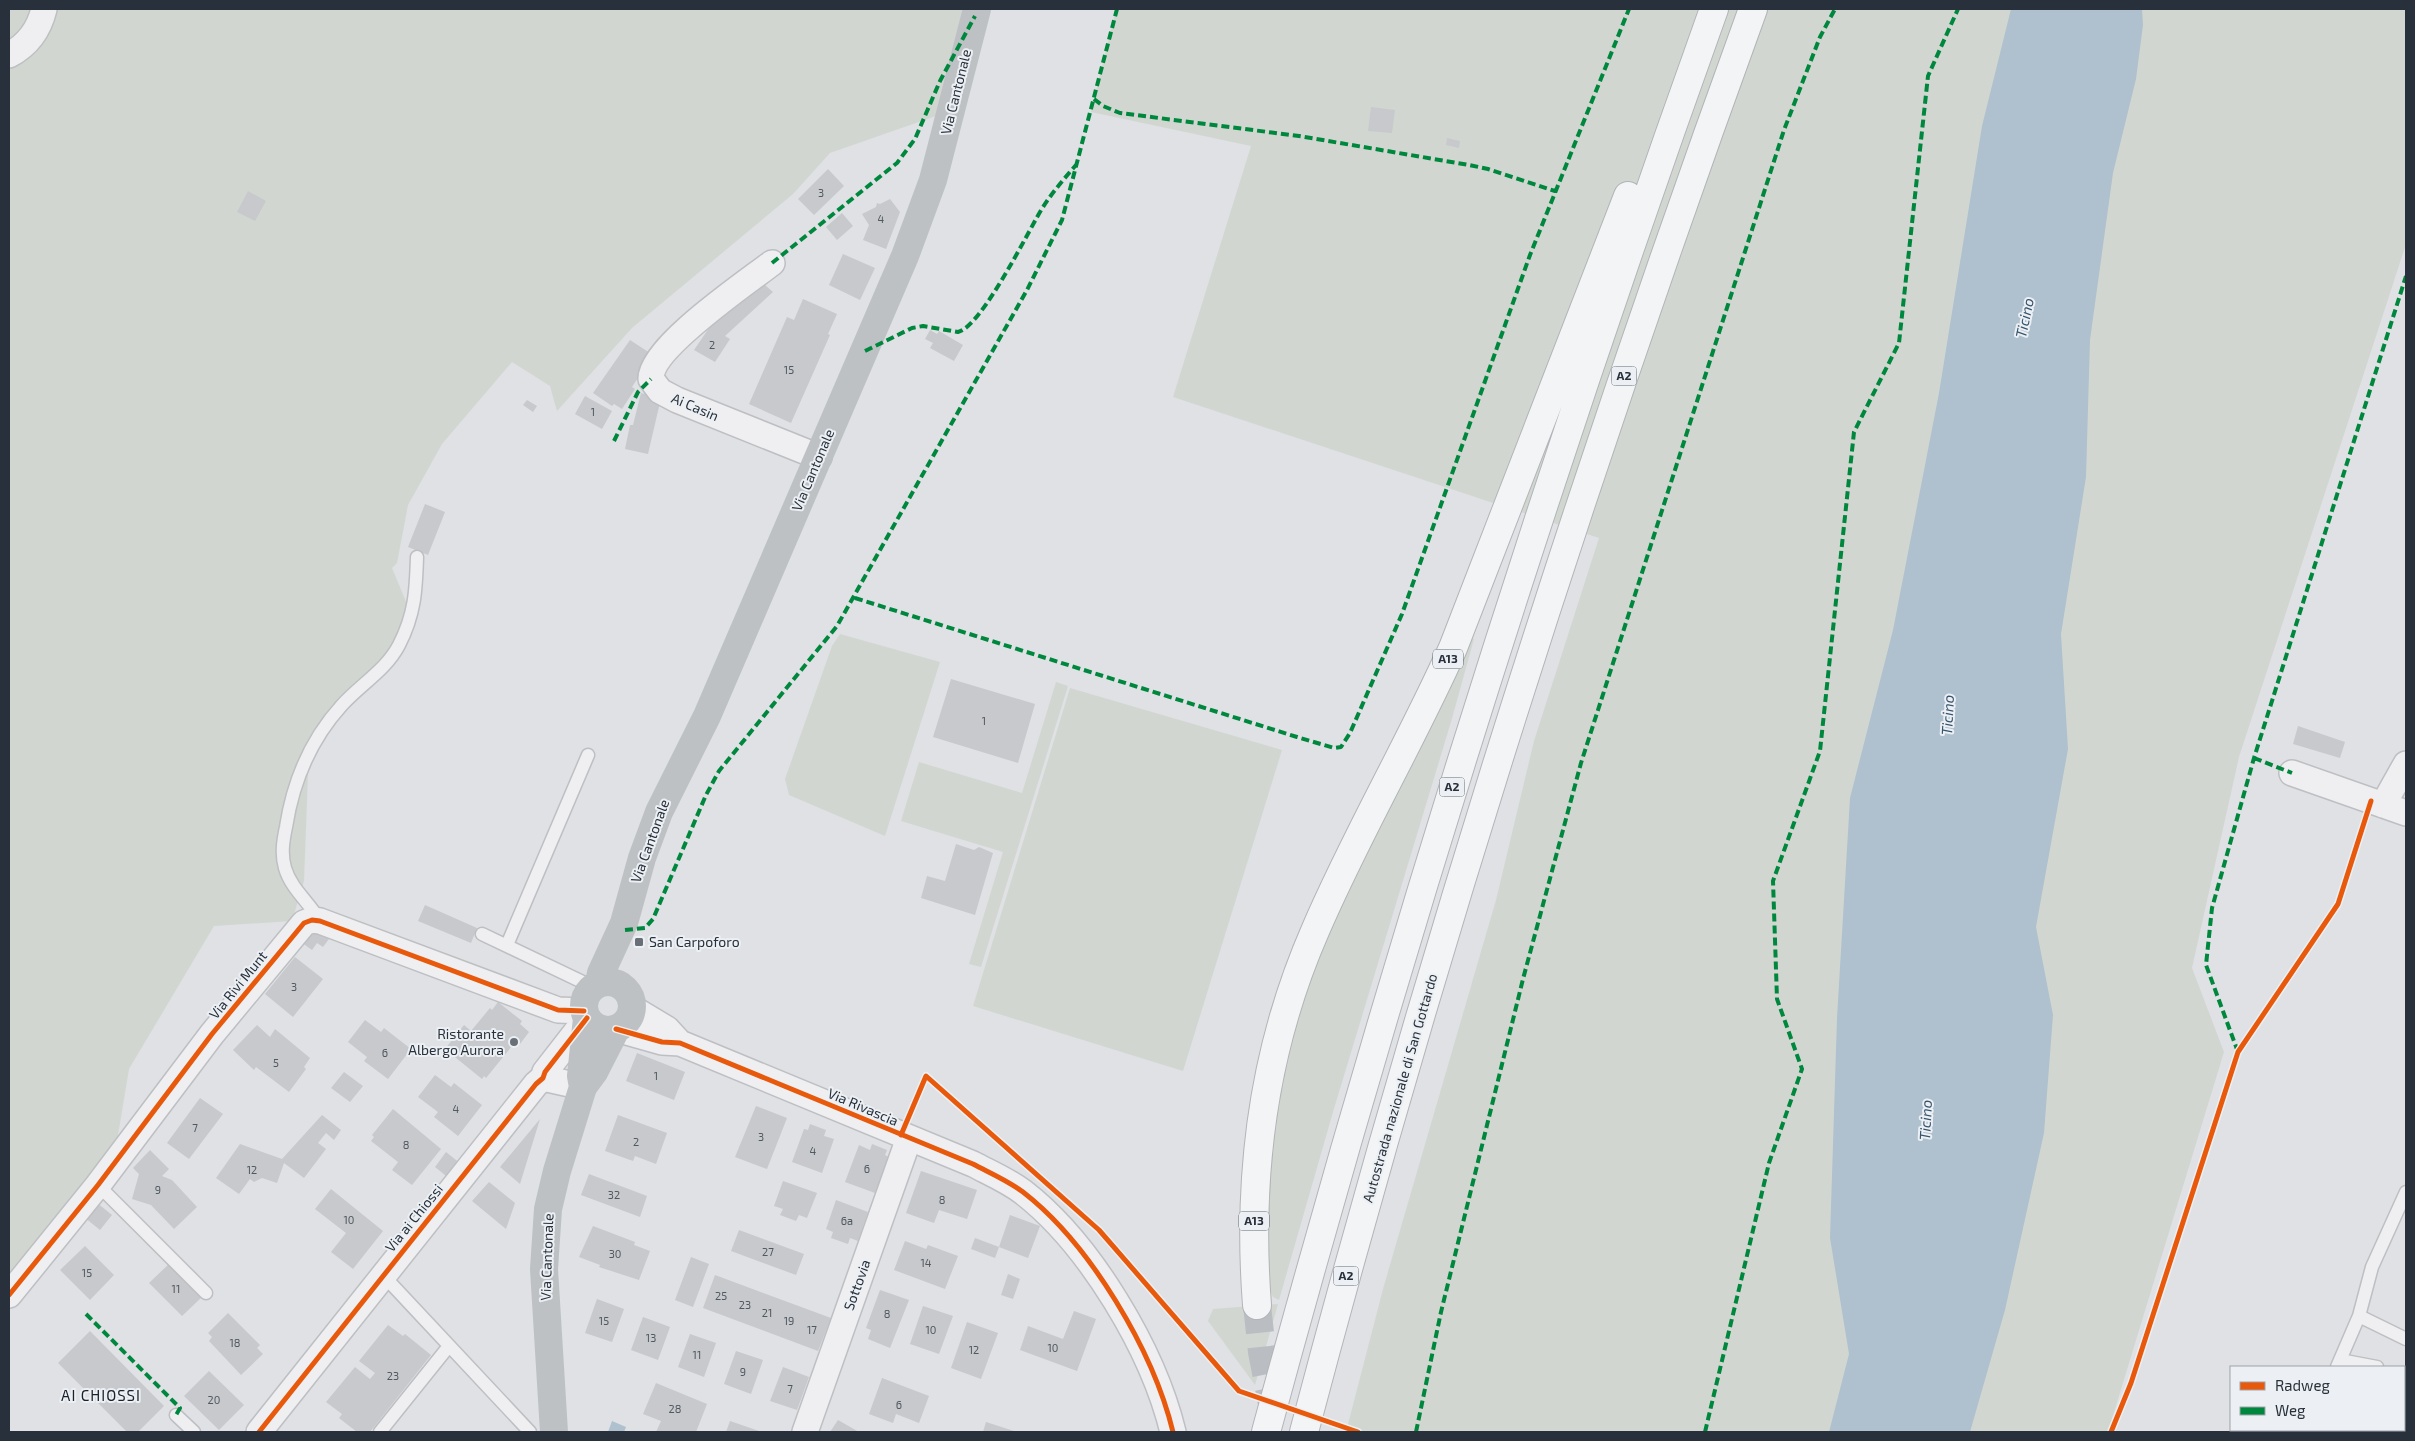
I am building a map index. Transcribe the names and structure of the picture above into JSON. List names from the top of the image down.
{
  "streets": {
    "highway": ["A2", "A13", "Autostrada nazionale di San Gottardo"],
    "main road": ["Via Cantonale"],
    "street": [
      "Ai Casin",
      "Via Rivi Munt",
      "Via Rivascia",
      "Via ai Chiossi",
      "Sottovia"
    ]
  },
  "crossings": [
    ["Via Cantonale", "Ai Casin"],
    ["Via Cantonale", "Via Rivascia"],
    ["Via Cantonale", "Via ai Chiossi"],
    ["A2", "A13"],
    ["Via Rivascia", "Via ai Chiossi"],
    ["Via Rivascia", "Sottovia"]
  ],
  "districts": ["AI CHIOSSI"],
  "water": ["Ticino"],
  "places": {
    "transit": ["San Carpoforo"],
    "other": ["Ristorante Albergo Aurora"]
  },
  "house_numbers": [
    "3",
    "4",
    "2",
    "15",
    "1",
    "1",
    "3",
    "6",
    "5",
    "1",
    "4",
    "7",
    "3",
    "2",
    "8",
    "4",
    "6",
    "12",
    "9",
    "32",
    "8",
    "10",
    "6a",
    "27",
    "30",
    "14",
    "15",
    "11",
    "25",
    "23",
    "21",
    "8",
    "15",
    "19",
    "17",
    "10",
    "13",
    "18",
    "10",
    "12",
    "11",
    "9",
    "23",
    "7",
    "20",
    "6",
    "28"
  ],
  "legend": ["Radweg", "Weg"]
}
